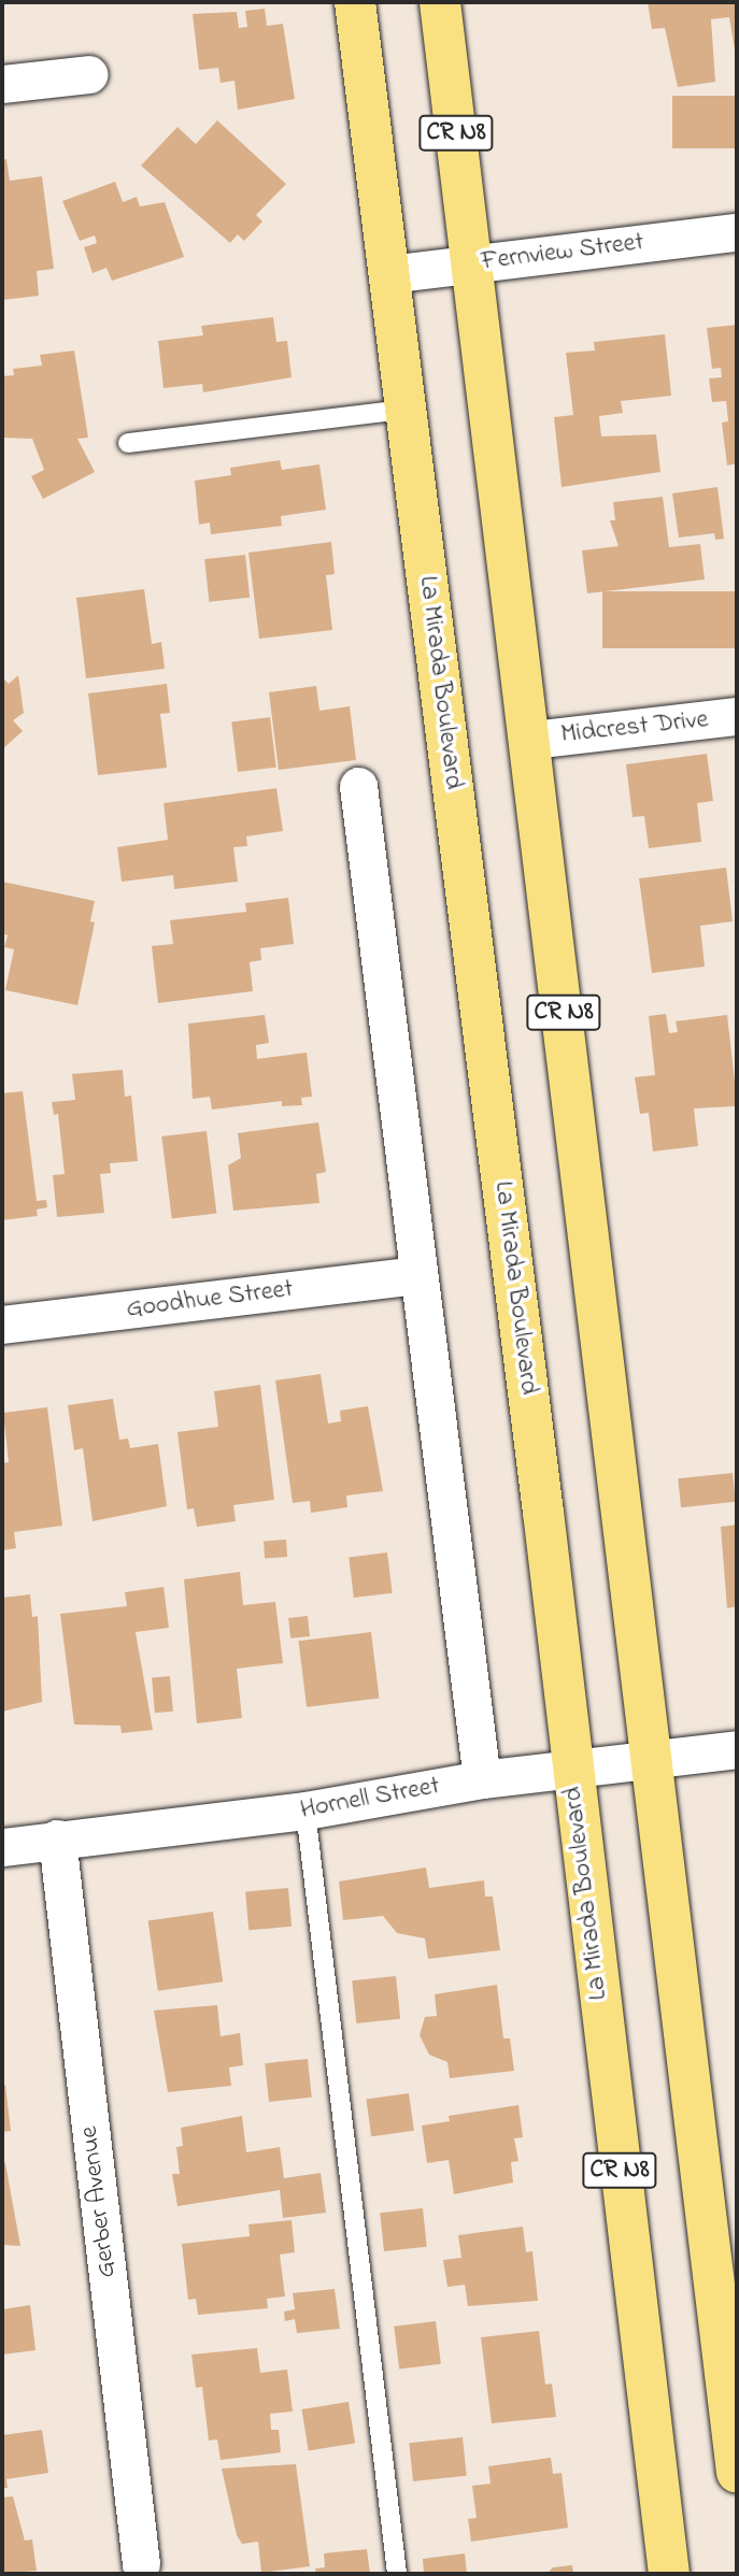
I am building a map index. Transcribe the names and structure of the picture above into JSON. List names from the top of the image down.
{
  "streets": {
    "main road": ["CR N8", "La Mirada Boulevard"],
    "street": [
      "Fernview Street",
      "Midcrest Drive",
      "Goodhue Street",
      "Hornell Street",
      "Gerber Avenue"
    ]
  },
  "crossings": [
    ["CR N8", "Fernview Street"],
    ["CR N8", "Midcrest Drive"],
    ["CR N8", "Hornell Street"],
    ["Fernview Street", "La Mirada Boulevard"],
    ["La Mirada Boulevard", "Hornell Street"],
    ["Hornell Street", "Gerber Avenue"]
  ]
}
